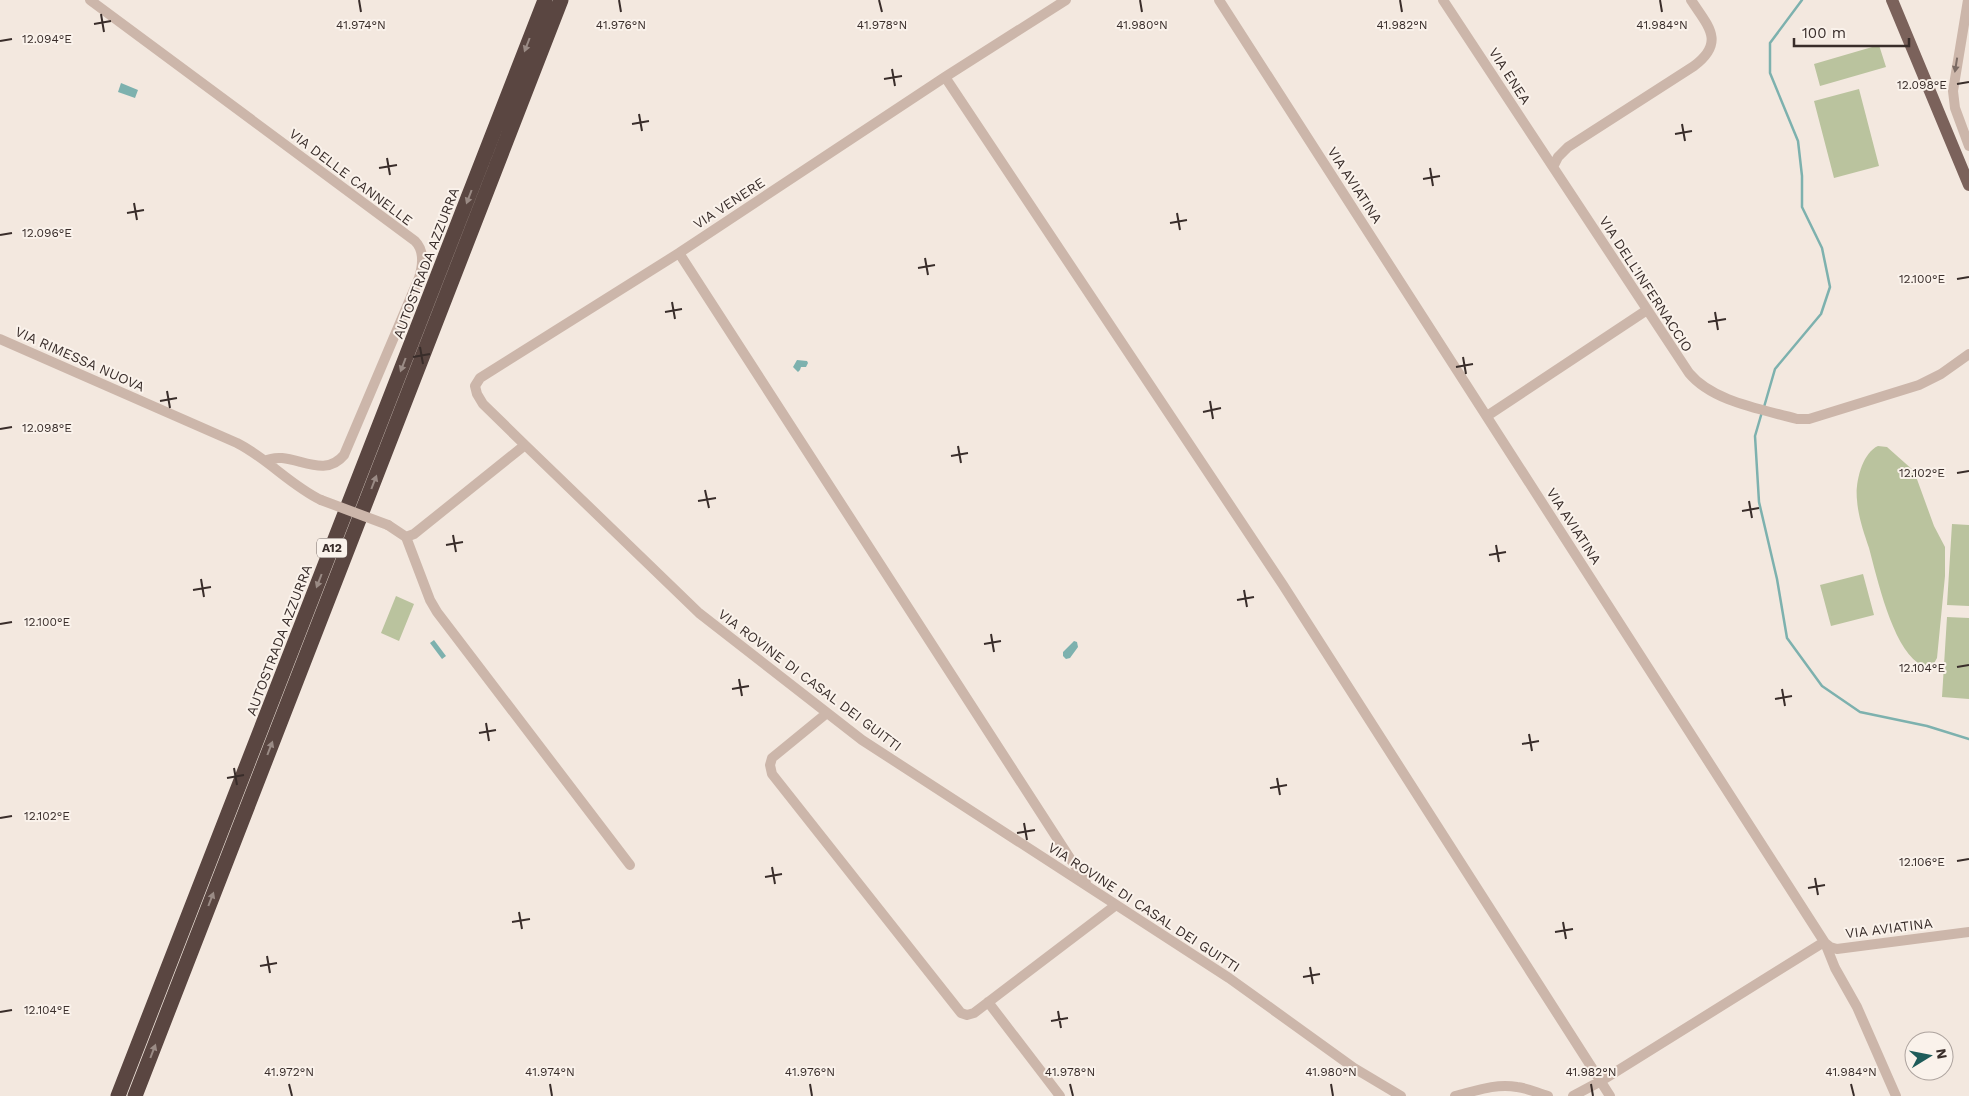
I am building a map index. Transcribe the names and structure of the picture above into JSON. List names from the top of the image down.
{
  "streets": {
    "highway": ["AUTOSTRADA AZZURRA", "A12"],
    "street": [
      "VIA ENEA",
      "VIA DELLE CANNELLE",
      "VIA AVIATINA",
      "VIA VENERE",
      "VIA DELL'INFERNACCIO",
      "VIA RIMESSA NUOVA",
      "VIA ROVINE DI CASAL DEI GUITTI"
    ]
  },
  "crossings": [
    ["VIA ENEA", "VIA DELL'INFERNACCIO"],
    ["VIA DELLE CANNELLE", "VIA RIMESSA NUOVA"],
    ["VIA VENERE", "VIA ROVINE DI CASAL DEI GUITTI"]
  ],
  "scale_bar": "100 m",
  "north": "right",
  "coordinates": [
    "41.974°N",
    "41.976°N",
    "41.978°N",
    "41.980°N",
    "41.982°N",
    "41.984°N",
    "12.094°E",
    "12.098°E",
    "12.096°E",
    "12.100°E",
    "12.102°E",
    "12.104°E",
    "12.106°E",
    "41.972°N"
  ]
}
